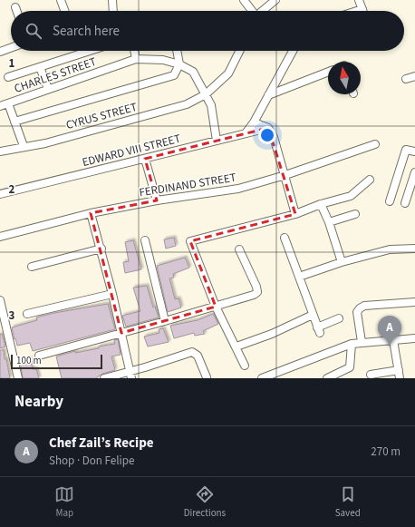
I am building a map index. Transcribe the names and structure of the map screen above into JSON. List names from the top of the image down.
{
  "streets": {
    "street": [
      "CHARLES STREET",
      "CYRUS STREET",
      "EDWARD VIII STREET",
      "FERDINAND STREET"
    ]
  },
  "crossings": [
    ["CHARLES STREET", "CYRUS STREET"],
    ["CHARLES STREET", "EDWARD VIII STREET"]
  ],
  "scale_bar": "100 m",
  "north": "top",
  "page": {
    "search": "Search here",
    "pins": "A",
    "scale": "100 m",
    "heading": "Nearby",
    "list": [
      {
        "mark": "A",
        "name": "Chef Zail’s Recipe",
        "note": "Shop · Don Felipe",
        "value": "270 m"
      }
    ],
    "nav": ["Map", "Directions", "Saved"]
  },
  "grid": {
    "rows": ["1", "2", "3"]
  }
}
